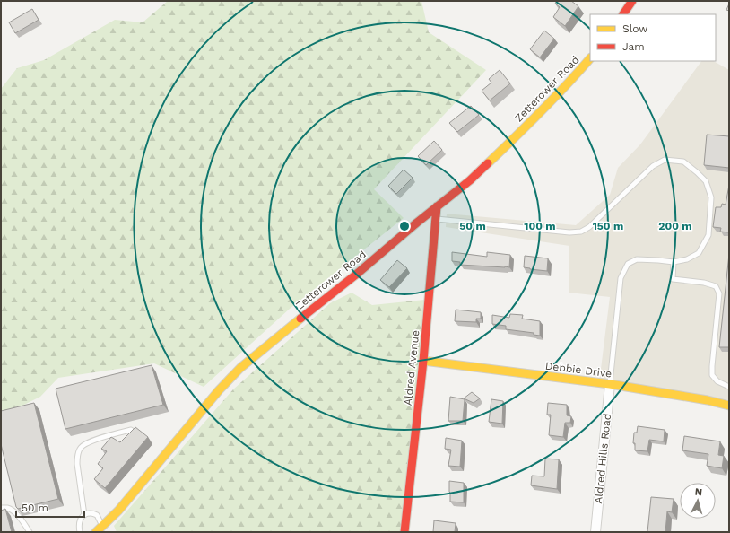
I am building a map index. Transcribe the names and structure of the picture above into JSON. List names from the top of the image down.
{
  "streets": {
    "street": [
      "Zetterower Road",
      "Aldred Avenue",
      "Debbie Drive",
      "Aldred Hills Road"
    ]
  },
  "crossings": [
    ["Zetterower Road", "Aldred Avenue"],
    ["Aldred Avenue", "Debbie Drive"],
    ["Debbie Drive", "Aldred Hills Road"]
  ],
  "legend": ["Slow", "Jam"],
  "scale_bar": "50 m",
  "north": "top",
  "rings": [
    "50 m",
    "100 m",
    "150 m",
    "200 m"
  ]
}
